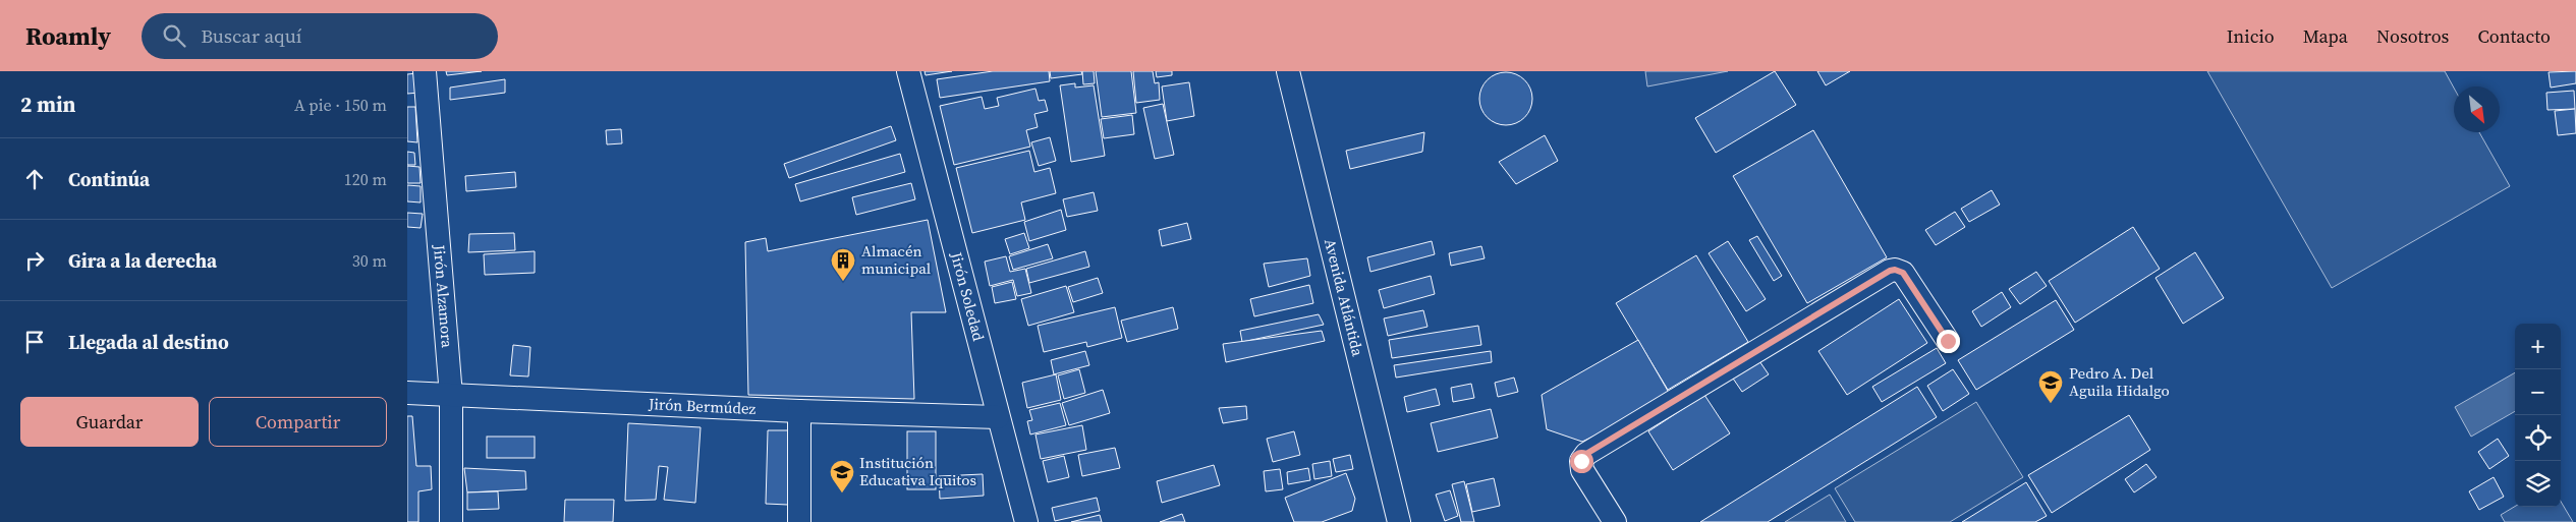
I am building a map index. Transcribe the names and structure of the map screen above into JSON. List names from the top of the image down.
{
  "streets": {
    "street": [
      "Jirón Alzamora",
      "Jirón Soledad",
      "Avenida Atlántida",
      "Jirón Bermúdez"
    ]
  },
  "crossings": [
    ["Jirón Alzamora", "Jirón Bermúdez"],
    ["Jirón Soledad", "Jirón Bermúdez"]
  ],
  "places": {
    "building": ["Almacén municipal"],
    "school or university": ["Pedro A. Del Aguila Hidalgo", "Institución Educativa Iquitos"]
  },
  "north": "bottom right",
  "page": {
    "header": "Roamly",
    "search": "Buscar aquí",
    "nav": [
      "Inicio",
      "Mapa",
      "Nosotros",
      "Contacto"
    ],
    "heading": ["2 min", "A pie · 150 m"],
    "list": [
      ["Continúa", "120 m"],
      ["Gira a la derecha", "30 m"],
      "Llegada al destino"
    ],
    "map_buttons": ["+", "−"],
    "buttons": ["Guardar", "Compartir"]
  }
}
